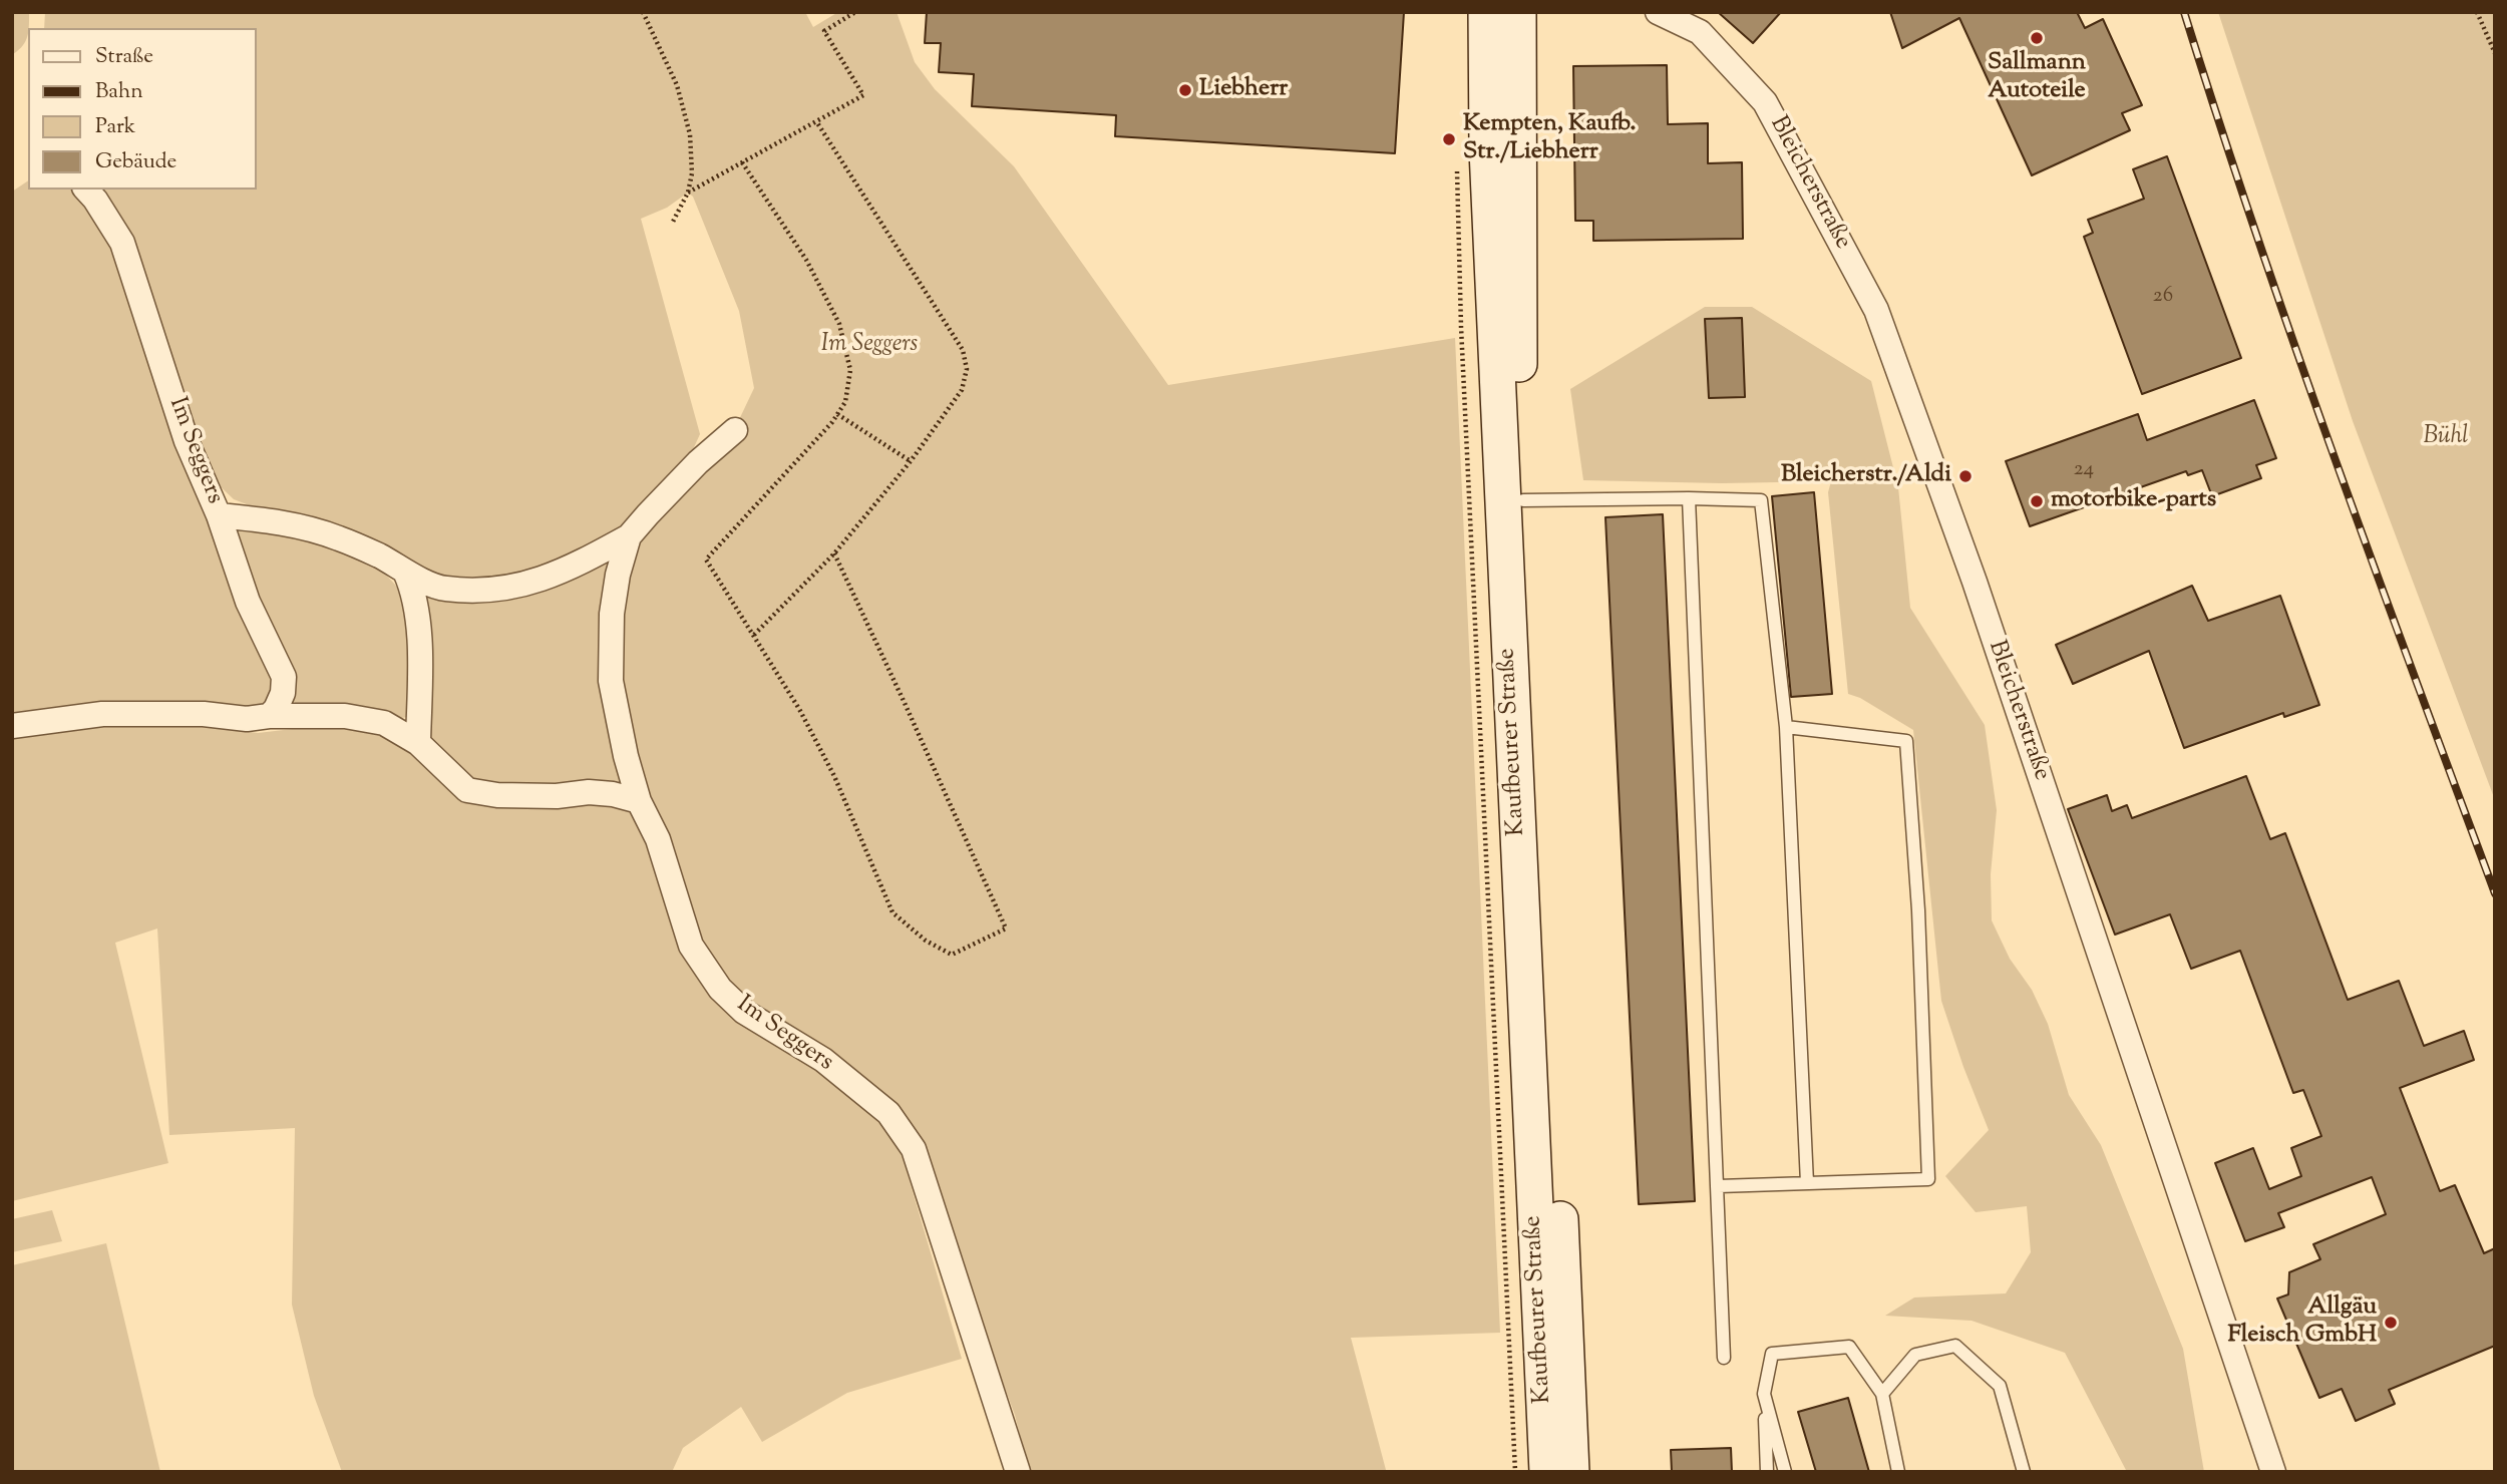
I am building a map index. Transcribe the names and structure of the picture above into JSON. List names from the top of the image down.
{
  "streets": {
    "main road": ["Kaufbeurer Straße"],
    "street": ["Bleicherstraße", "Im Seggers"]
  },
  "parks": ["Im Seggers", "Bühl"],
  "places": [
    "Sallmann Autoteile",
    "Liebherr",
    "Kempten, Kaufb. Str./Liebherr",
    "Bleicherstr./Aldi",
    "motorbike-parts",
    "Allgäu Fleisch GmbH"
  ],
  "house_numbers": ["26", "24"],
  "legend": [
    "Straße",
    "Bahn",
    "Park",
    "Gebäude"
  ]
}
